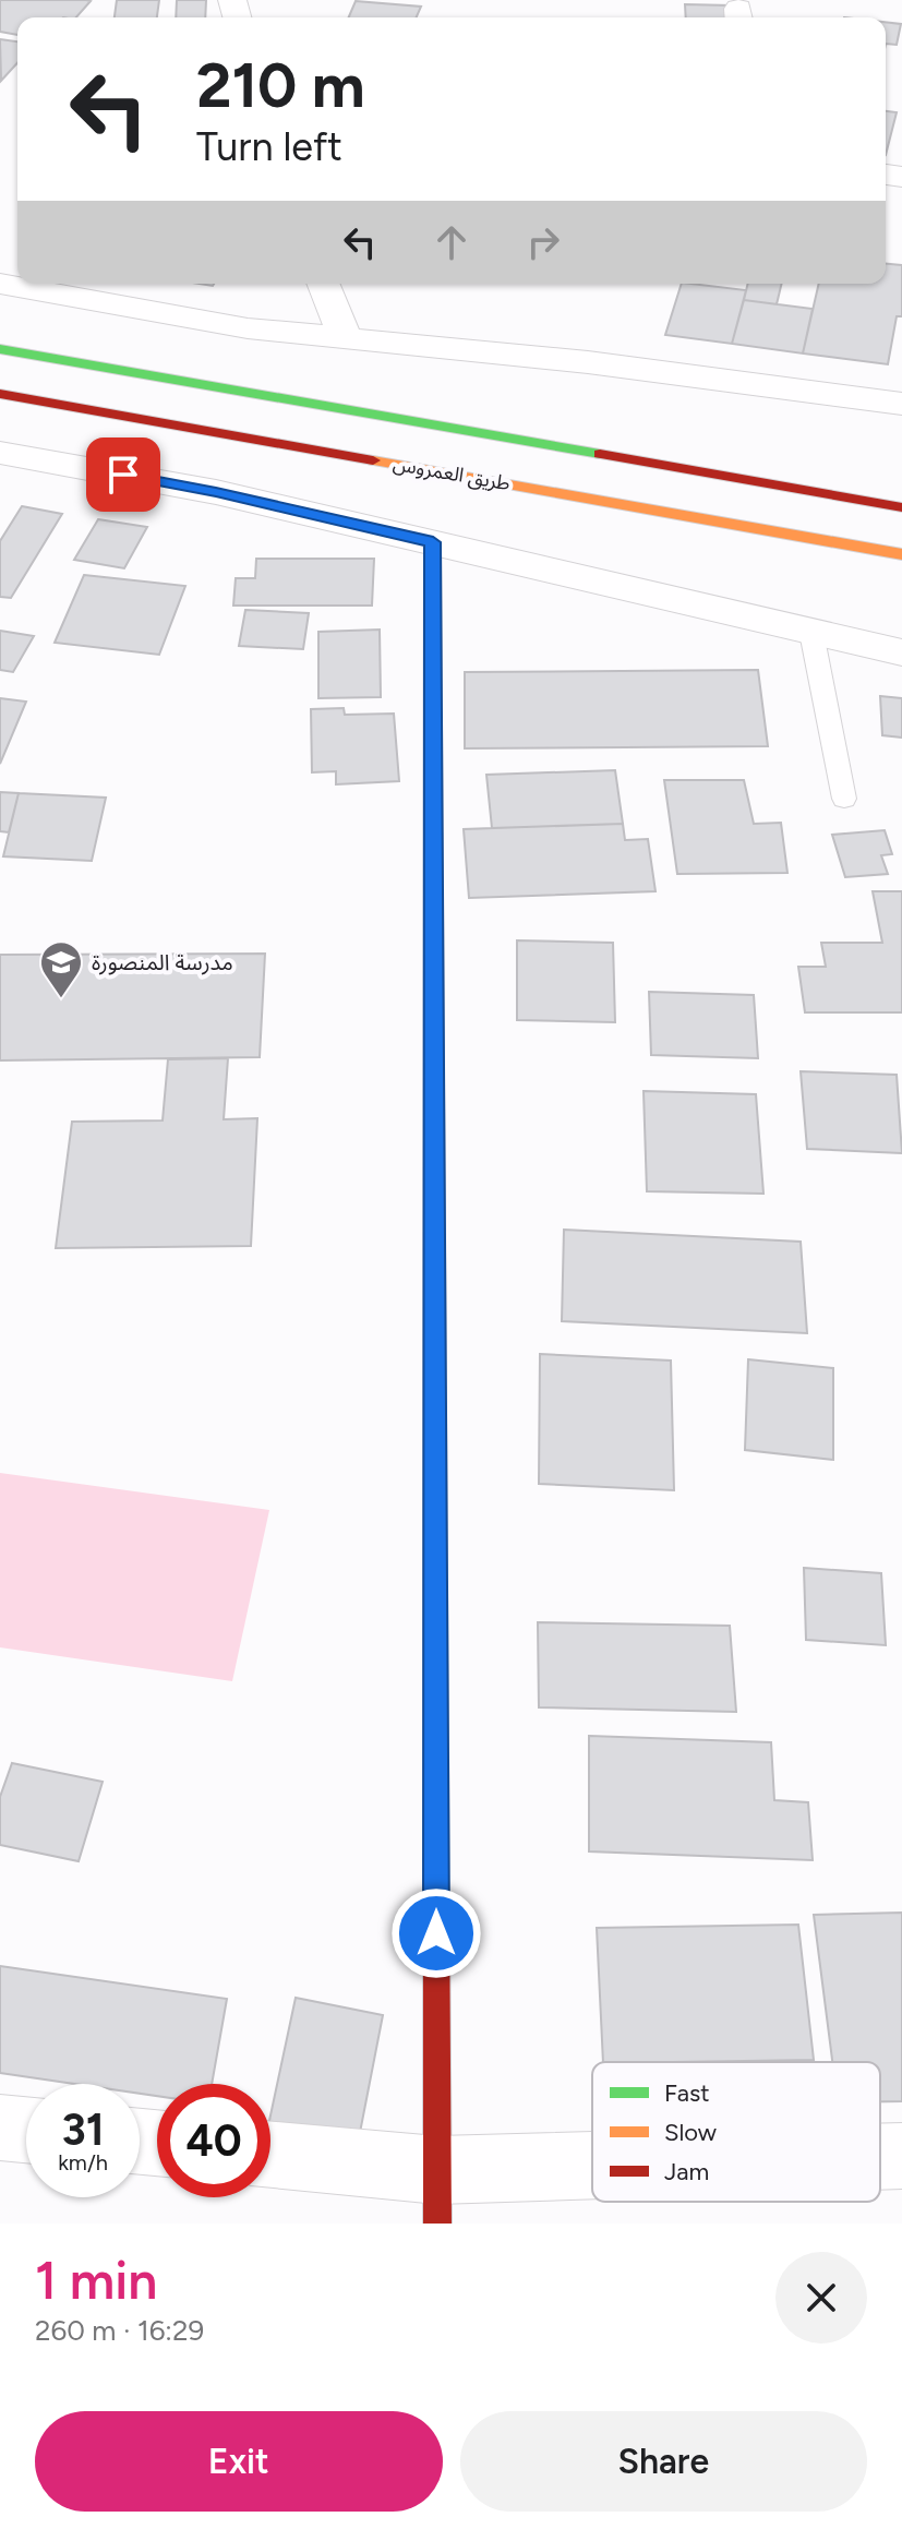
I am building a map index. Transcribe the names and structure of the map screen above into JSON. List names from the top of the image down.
{
  "streets": {
    "main road": ["طريق العمروس"]
  },
  "places": {
    "school or university": ["مدرسة المنصورة"]
  },
  "legend": ["Fast", "Slow", "Jam"],
  "page": {
    "turn": ["210 m", "Turn left"],
    "speed": "31 km/h",
    "limit": "40",
    "heading": ["1 min", "260 m · 16:29"],
    "buttons": ["Exit", "Share"]
  }
}
